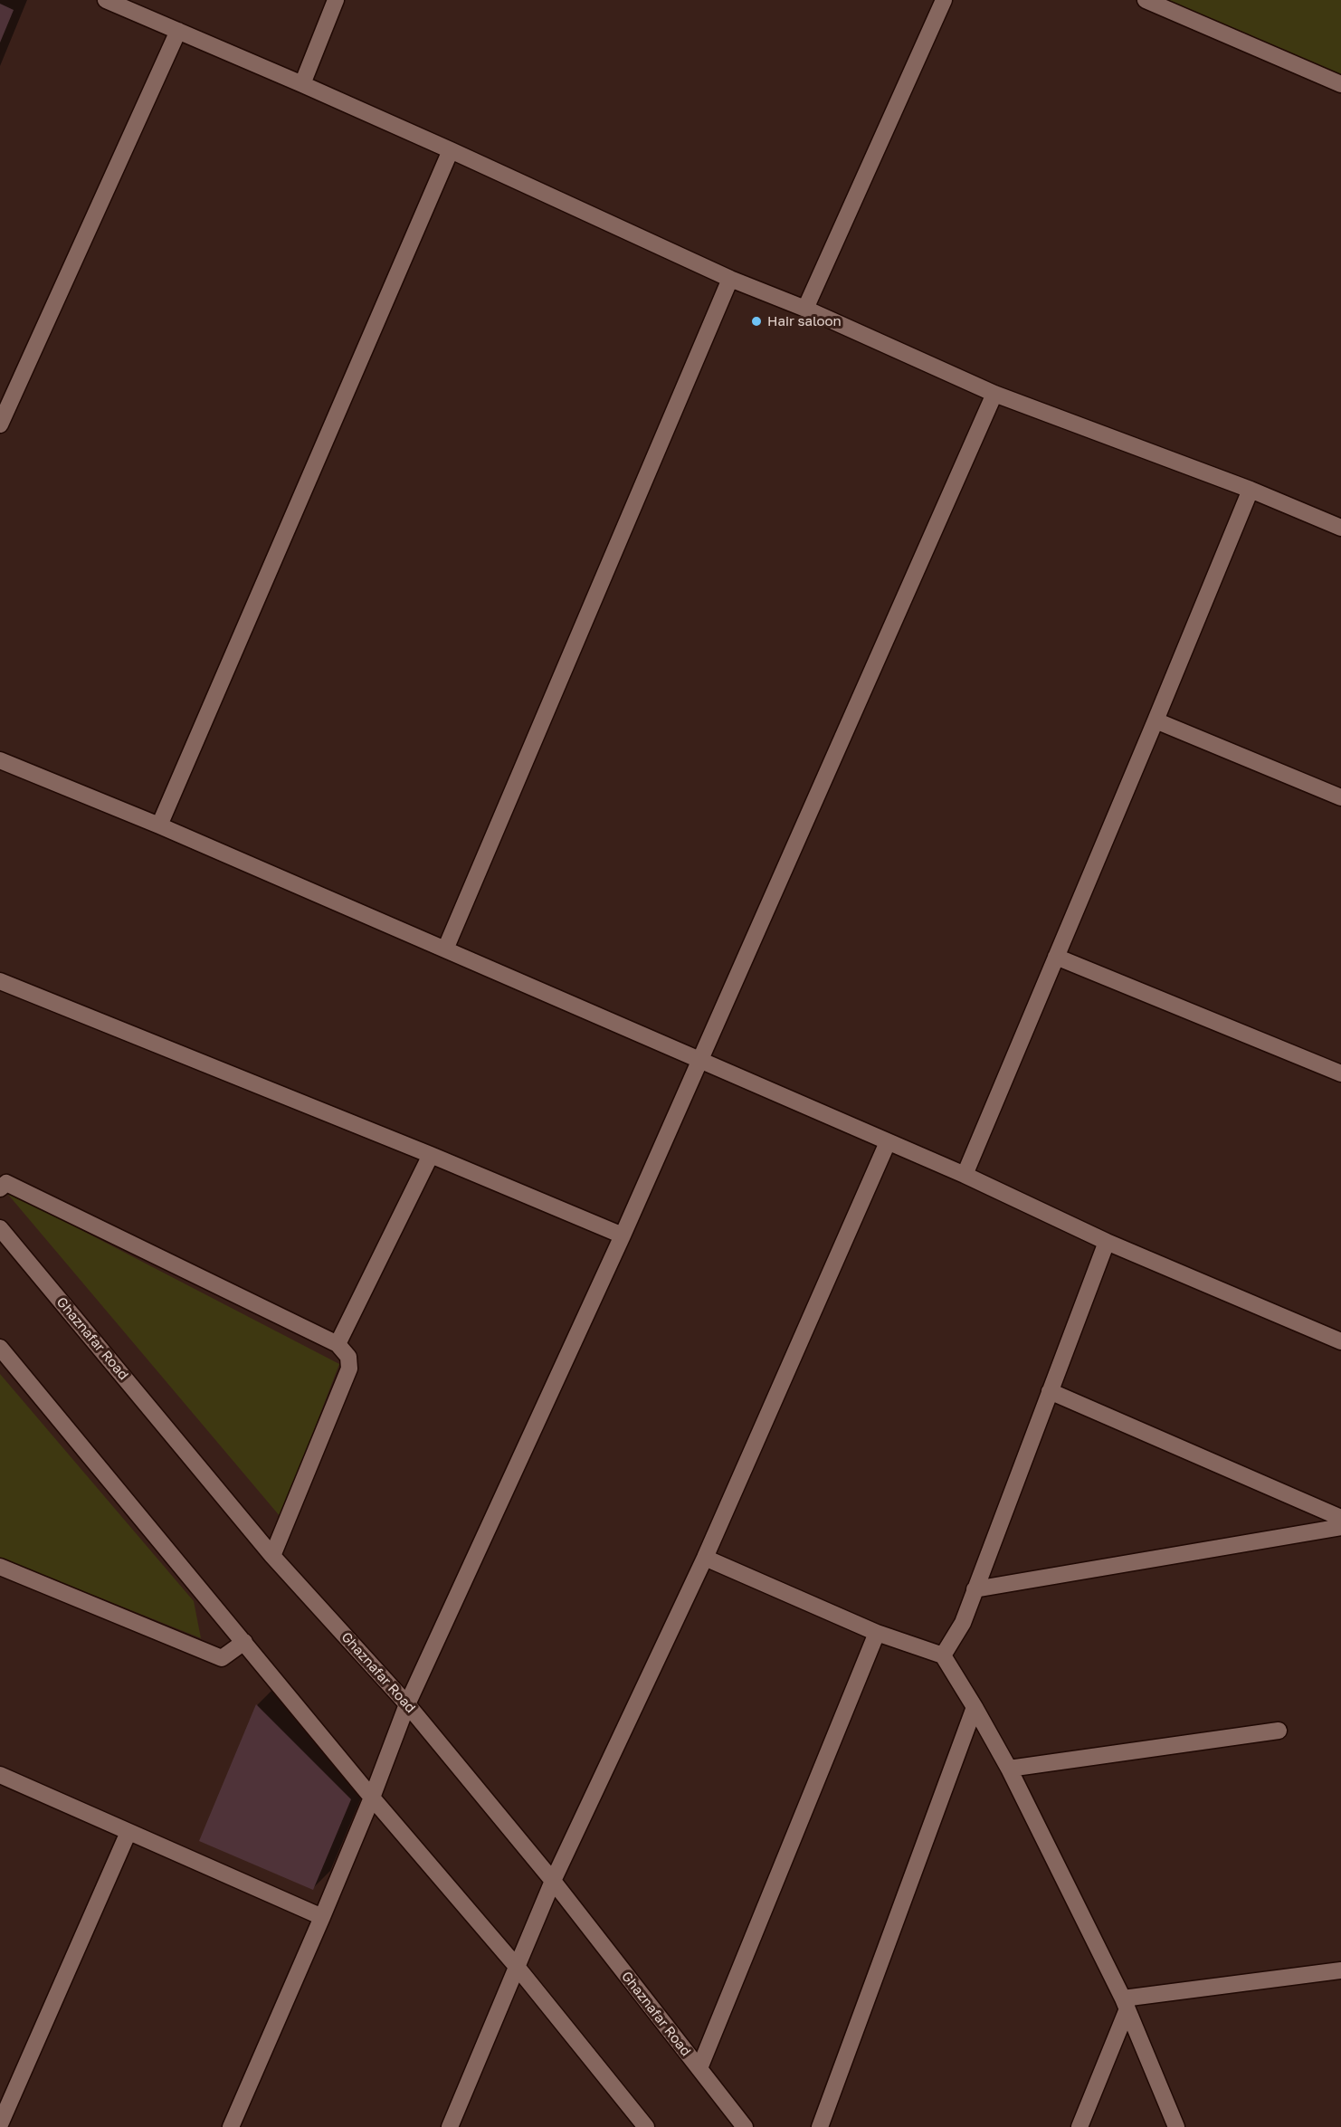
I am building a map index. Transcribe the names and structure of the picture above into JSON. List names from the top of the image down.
{
  "streets": {
    "street": ["Ghaznafar Road"]
  },
  "places": ["Hair saloon"]
}
